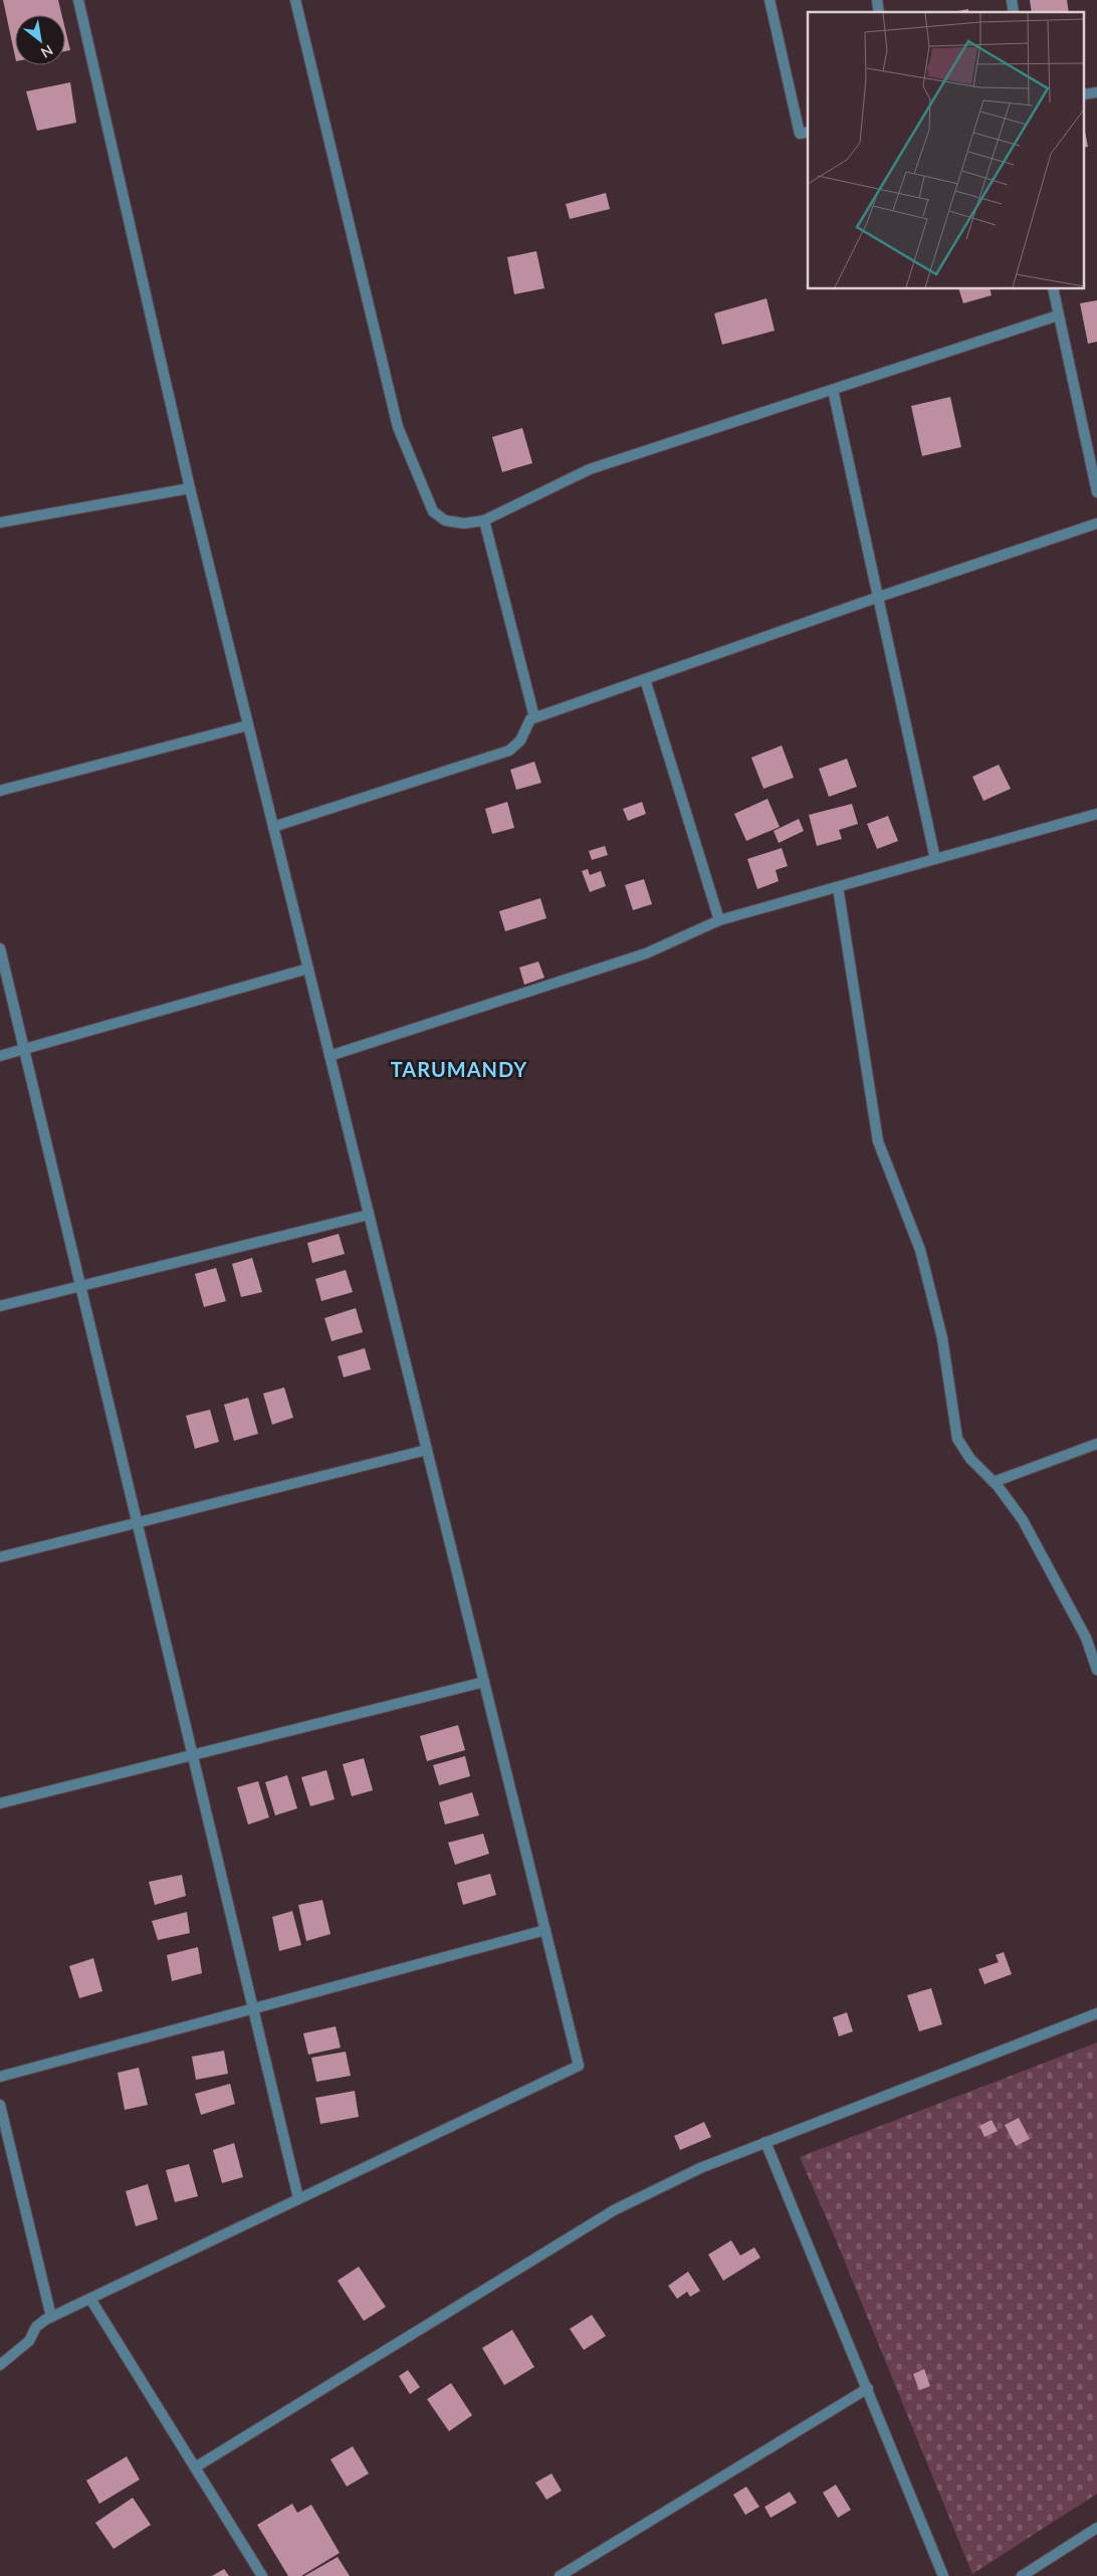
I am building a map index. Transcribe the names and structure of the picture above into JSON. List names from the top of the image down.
{
  "districts": ["TARUMANDY"],
  "north": "bottom right"
}
